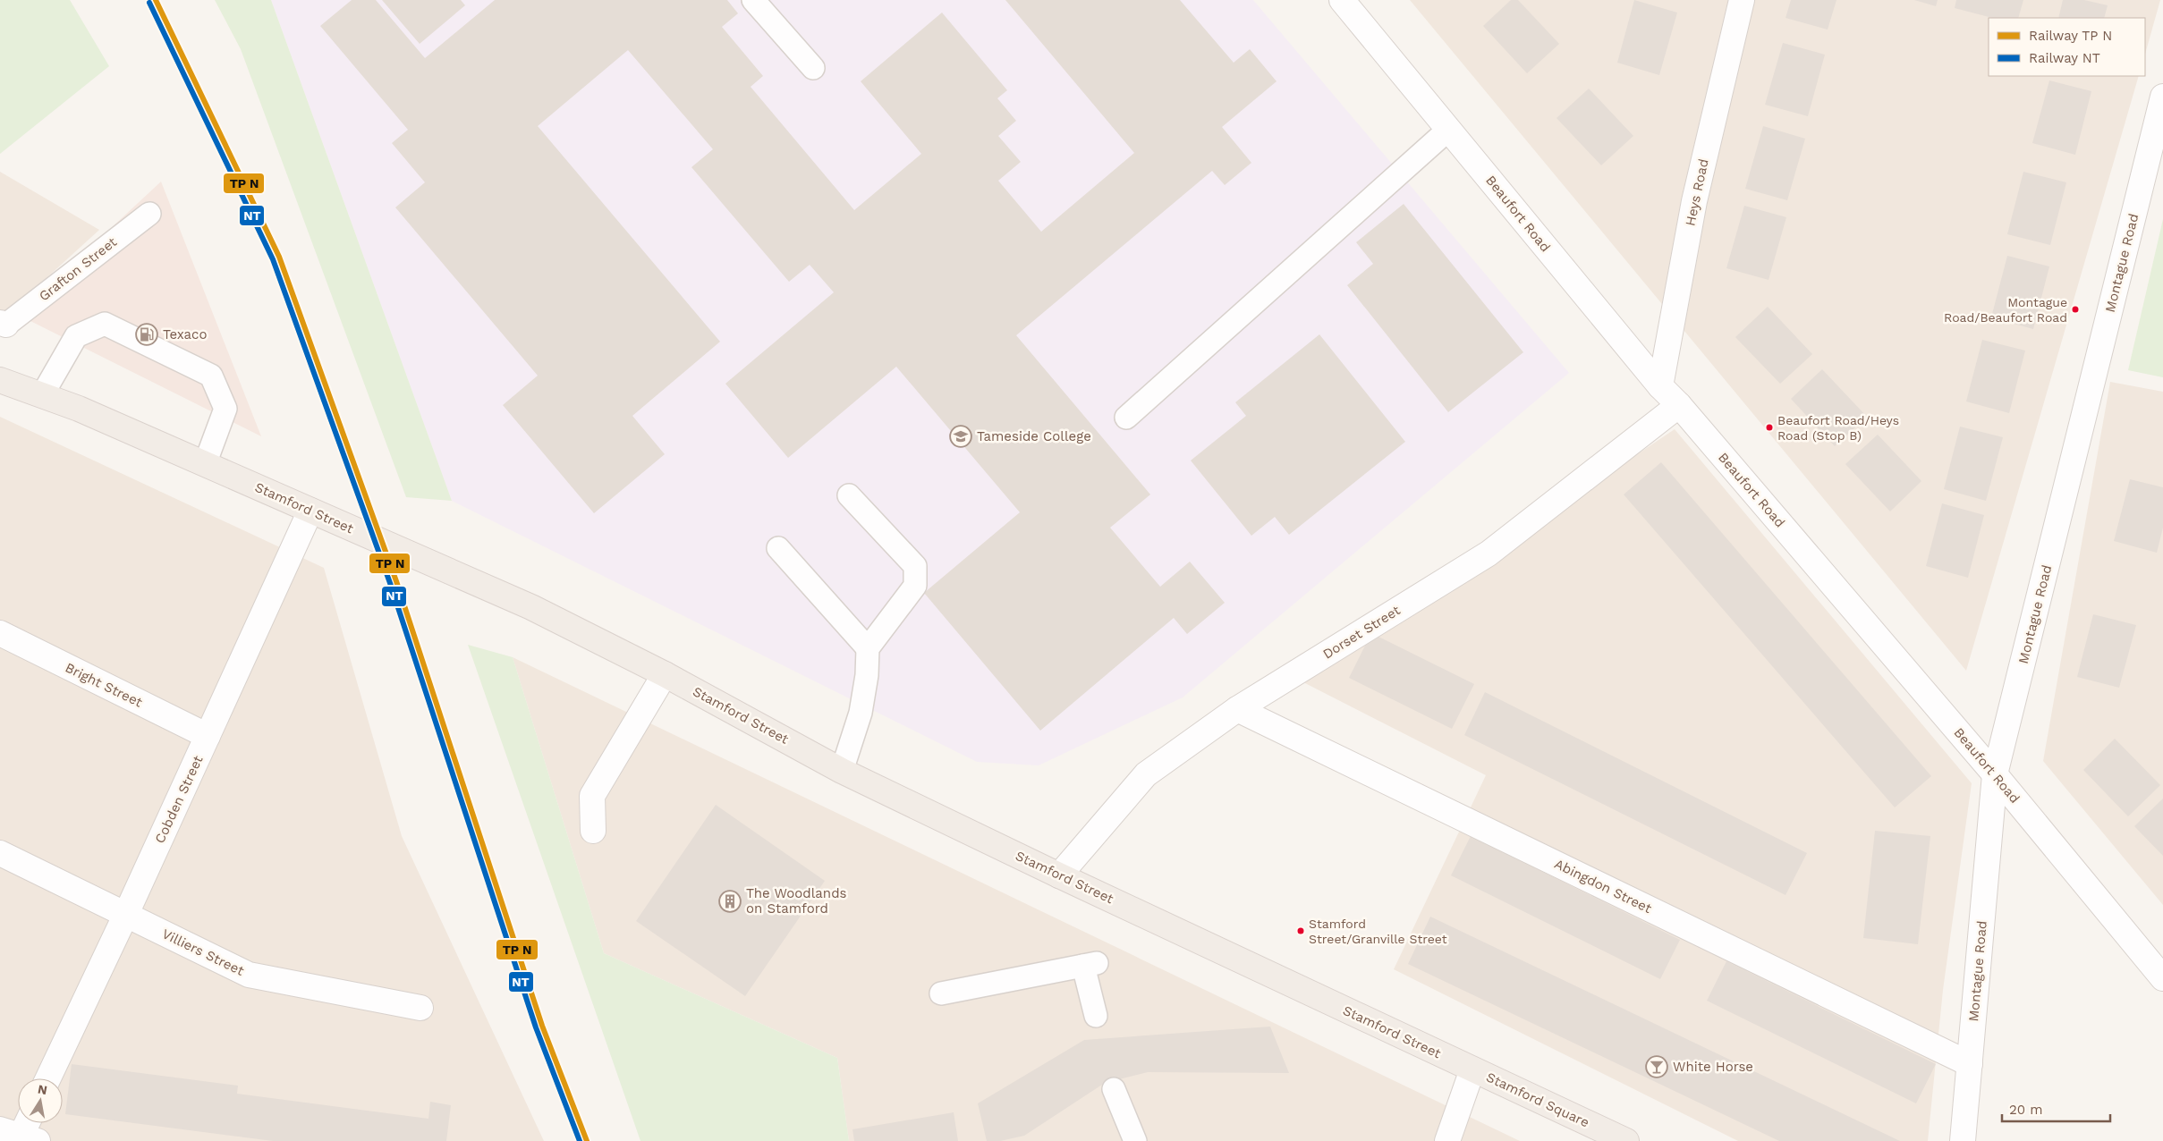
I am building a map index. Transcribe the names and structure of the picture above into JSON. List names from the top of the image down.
{
  "streets": {
    "highway": ["Stamford Street", "Stamford Square"],
    "street": [
      "Heys Road",
      "Beaufort Road",
      "Montague Road",
      "Dorset Street",
      "Bright Street",
      "Cobden Street",
      "Abingdon Street",
      "Villiers Street"
    ],
    "lane": ["Grafton Street"]
  },
  "crossings": [
    ["Heys Road", "Beaufort Road"],
    ["Beaufort Road", "Montague Road"],
    ["Beaufort Road", "Dorset Street"],
    ["Montague Road", "Abingdon Street"],
    ["Stamford Street", "Dorset Street"],
    ["Stamford Street", "Cobden Street"],
    ["Stamford Street", "Stamford Square"],
    ["Dorset Street", "Abingdon Street"],
    ["Bright Street", "Cobden Street"],
    ["Cobden Street", "Villiers Street"]
  ],
  "places": {
    "other": ["Montague Road/Beaufort Road", "Beaufort Road/Heys Road (Stop B)", "Stamford Street/Granville Street"],
    "fuel station": ["Texaco"],
    "school or university": ["Tameside College"],
    "building": ["The Woodlands on Stamford"],
    "bar": ["White Horse"]
  },
  "lines": ["rail line NT"],
  "legend": ["Railway TP N", "Railway NT"],
  "scale_bar": "20 m",
  "north": "top"
}
